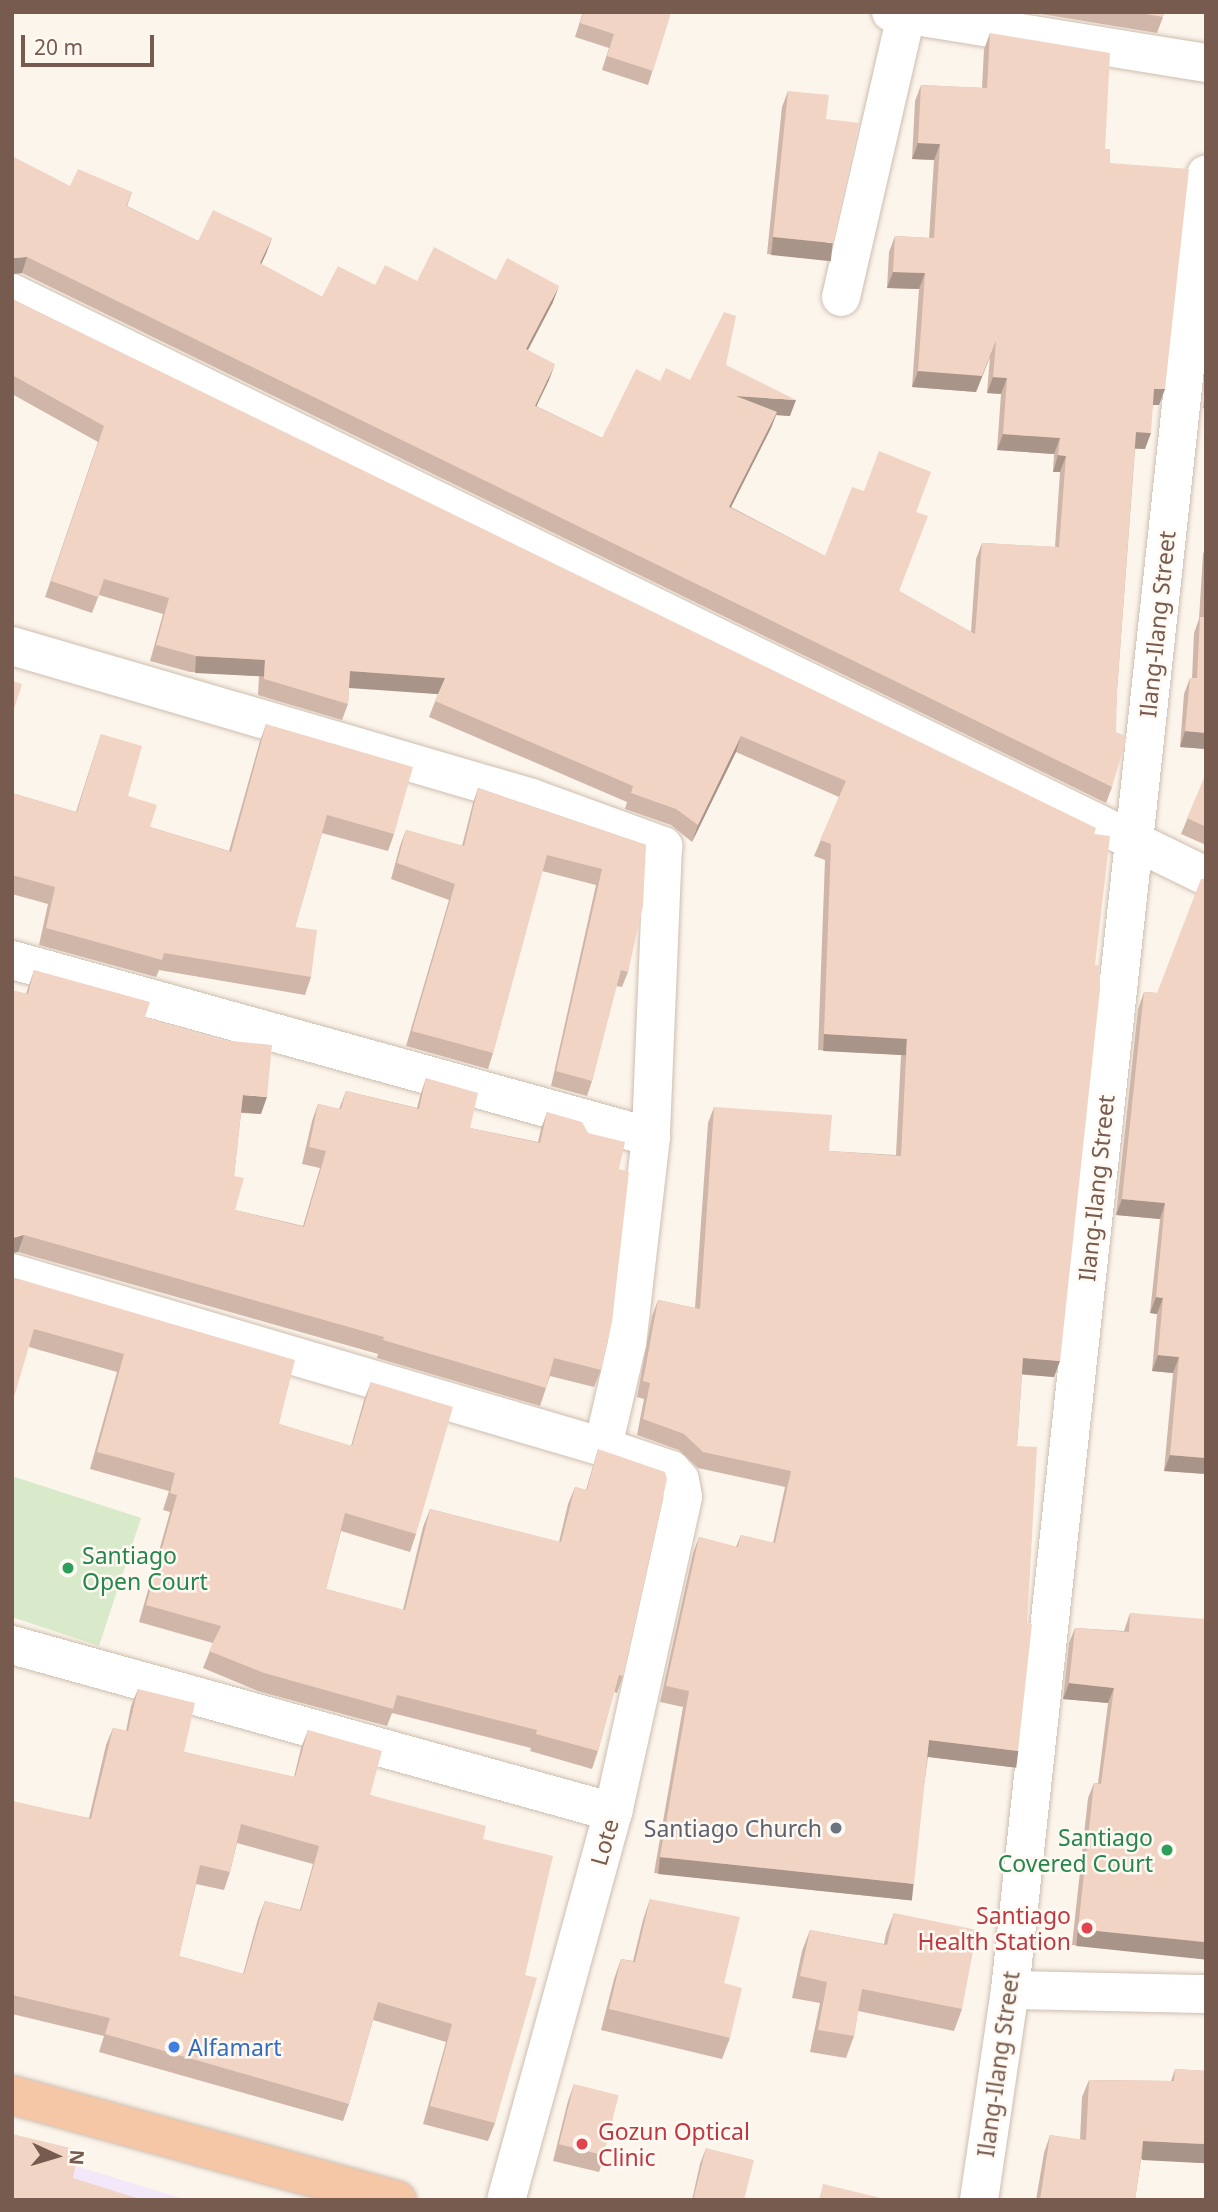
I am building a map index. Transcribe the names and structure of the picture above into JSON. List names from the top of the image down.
{
  "streets": {
    "street": ["Ilang-Ilang Street", "Lote"]
  },
  "places": [
    "Santiago Open Court",
    "Santiago Church",
    "Santiago Covered Court",
    "Santiago Health Station",
    "Alfamart",
    "Gozun Optical Clinic"
  ],
  "scale_bar": "20 m",
  "north": "right"
}
